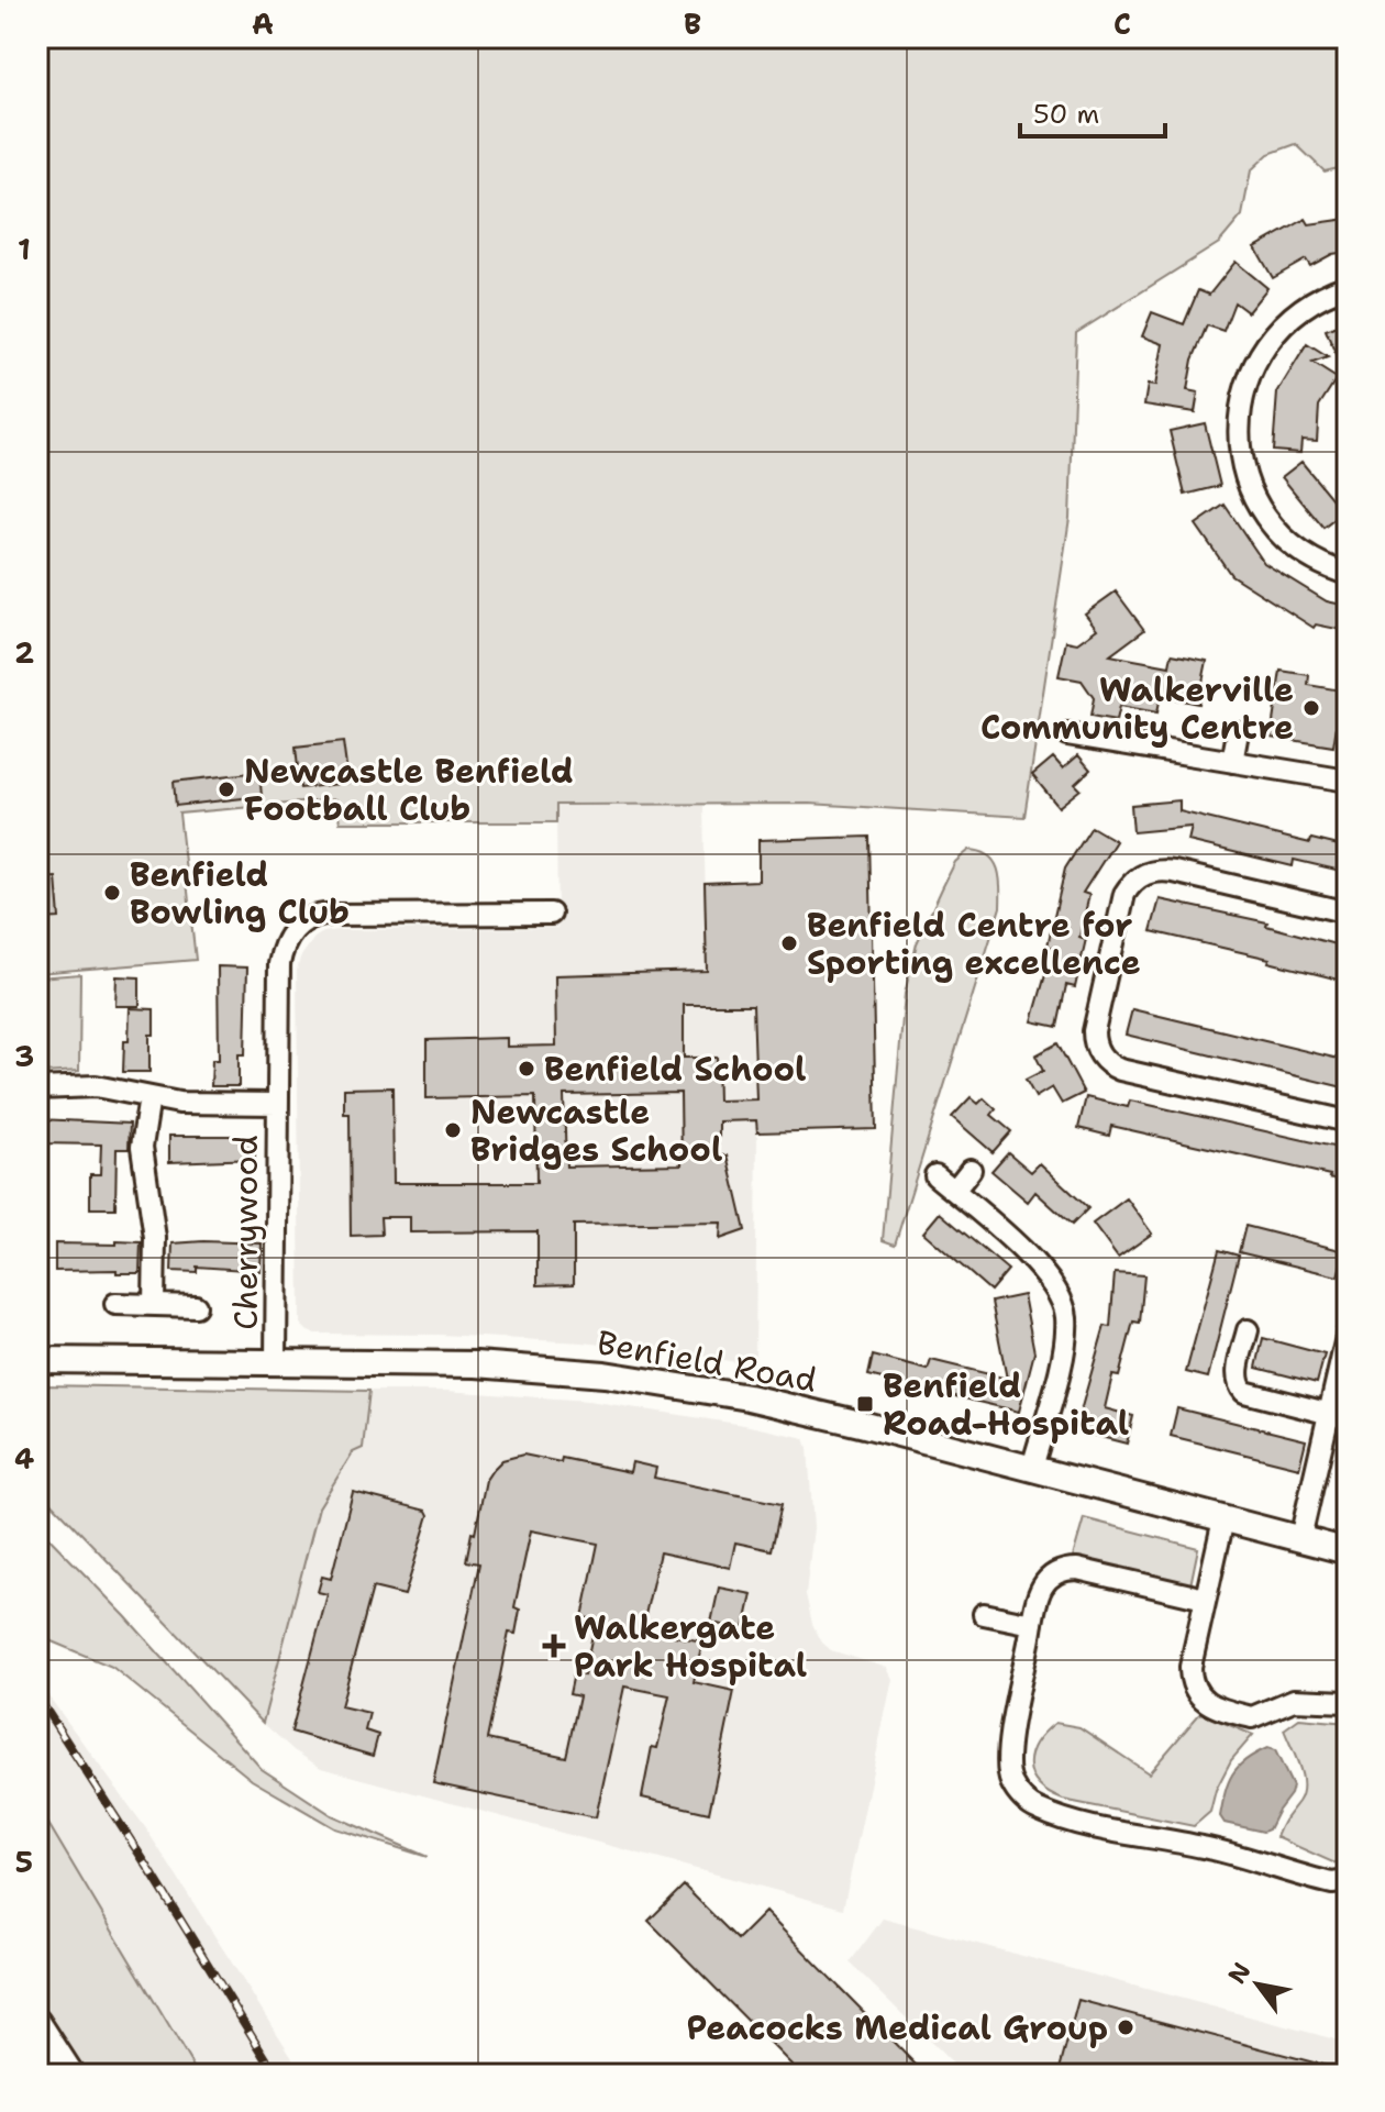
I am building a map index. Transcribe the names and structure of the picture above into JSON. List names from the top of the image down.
{
  "streets": {
    "street": ["Cherrywood", "Benfield Road"]
  },
  "crossings": [
    ["Cherrywood", "Benfield Road"]
  ],
  "places": {
    "other": [
      "Walkerville Community Centre",
      "Newcastle Benfield Football Club",
      "Benfield Bowling Club",
      "Benfield Centre for Sporting excellence",
      "Benfield School",
      "Newcastle Bridges School",
      "Peacocks Medical Group"
    ],
    "transit": ["Benfield Road-Hospital"],
    "health": ["Walkergate Park Hospital"]
  },
  "scale_bar": "50 m",
  "north": "top left",
  "grid": {
    "columns": ["A", "B", "C"],
    "rows": [
      "1",
      "2",
      "3",
      "4",
      "5"
    ]
  }
}
